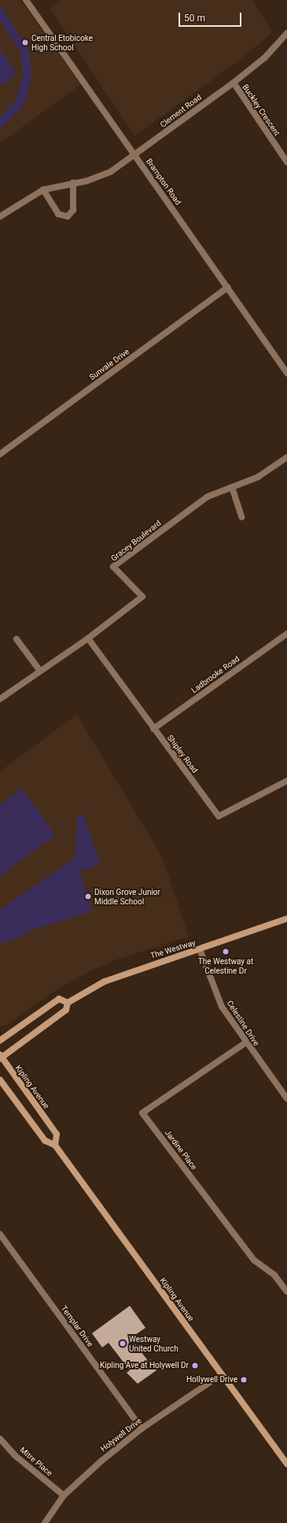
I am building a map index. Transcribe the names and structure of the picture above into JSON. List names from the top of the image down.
{
  "streets": {
    "main road": ["The Westway", "Kipling Avenue"],
    "street": [
      "Buckley Crescent",
      "Clement Road",
      "Brampton Road",
      "Sunvale Drive",
      "Gracey Boulevard",
      "Ladbrooke Road",
      "Shipley Road",
      "Celestine Drive",
      "Jardine Place",
      "Templar Drive",
      "Holywell Drive",
      "Mitre Place"
    ]
  },
  "crossings": [
    ["Buckley Crescent", "Clement Road"],
    ["Clement Road", "Brampton Road"],
    ["Brampton Road", "Sunvale Drive"],
    ["Gracey Boulevard", "Shipley Road"],
    ["Ladbrooke Road", "Shipley Road"],
    ["The Westway", "Celestine Drive"],
    ["The Westway", "Kipling Avenue"],
    ["Celestine Drive", "Jardine Place"],
    ["Kipling Avenue", "Holywell Drive"],
    ["Templar Drive", "Holywell Drive"],
    ["Holywell Drive", "Mitre Place"]
  ],
  "places": [
    "Central Etobicoke High School",
    "Dixon Grove Junior Middle School",
    "The Westway at Celestine Dr",
    "Westway United Church",
    "Kipling Ave at Holywell Dr",
    "Hollywell Drive"
  ],
  "scale_bar": "50 m"
}
